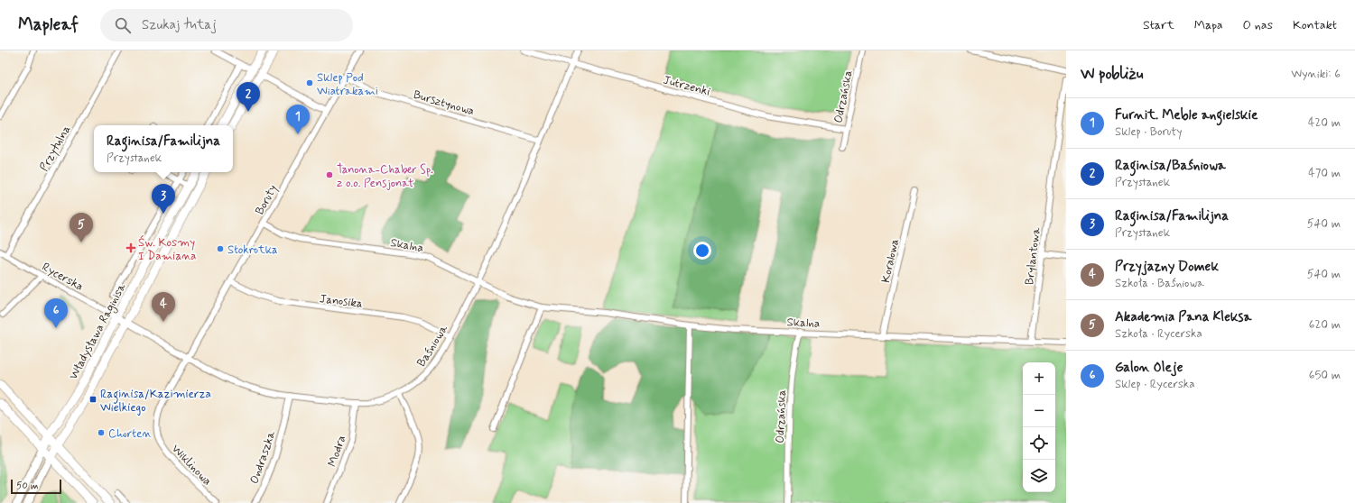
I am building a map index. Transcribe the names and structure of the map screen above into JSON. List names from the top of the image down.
{
  "streets": {
    "main road": ["Władysława Raginisa"],
    "street": [
      "Jutrzenki",
      "Odrzańska",
      "Bursztynowa",
      "Przytulna",
      "Boruty",
      "Skalna",
      "Brylantowa",
      "Koralowa",
      "Rycerska",
      "Janosika",
      "Baśniowa",
      "Modra",
      "Ondraszka",
      "Wiklinowa"
    ]
  },
  "crossings": [
    ["Jutrzenki", "Odrzańska"],
    ["Jutrzenki", "Baśniowa"],
    ["Odrzańska", "Skalna"],
    ["Bursztynowa", "Boruty"],
    ["Bursztynowa", "Baśniowa"],
    ["Przytulna", "Rycerska"],
    ["Boruty", "Skalna"],
    ["Boruty", "Janosika"],
    ["Boruty", "Baśniowa"],
    ["Boruty", "Wiklinowa"],
    ["Skalna", "Brylantowa"],
    ["Skalna", "Koralowa"],
    ["Skalna", "Baśniowa"],
    ["Rycerska", "Władysława Raginisa"],
    ["Rycerska", "Baśniowa"],
    ["Janosika", "Baśniowa"],
    ["Władysława Raginisa", "Baśniowa"],
    ["Baśniowa", "Modra"],
    ["Baśniowa", "Ondraszka"],
    ["Baśniowa", "Wiklinowa"]
  ],
  "places": {
    "other": [
      "Sklep Pod Wiatrakami",
      "Tanona-Chaber Sp. z o.o. Pensjonat",
      "Stokrotka",
      "Chorten"
    ],
    "health": ["Św. Kosmy I Damiana"],
    "transit": ["Raginisa/Kazimierza Wielkiego"]
  },
  "scale_bar": "50 m",
  "page": {
    "header": "Mapleaf",
    "search": "Szukaj tutaj",
    "nav": [
      "Start",
      "Mapa",
      "O nas",
      "Kontakt"
    ],
    "heading": ["W pobliżu", "Wyniki: 6"],
    "pins": [
      "2",
      "1",
      "3",
      "5",
      "4",
      "6"
    ],
    "list": [
      {
        "mark": "1",
        "name": "Furnit. Meble angielskie",
        "note": "Sklep · Boruty",
        "value": "420 m"
      },
      {
        "mark": "2",
        "name": "Raginisa/Baśniowa",
        "note": "Przystanek",
        "value": "470 m"
      },
      {
        "mark": "3",
        "name": "Raginisa/Familijna",
        "note": "Przystanek",
        "value": "540 m"
      },
      {
        "mark": "4",
        "name": "Przyjazny Domek",
        "note": "Szkoła · Baśniowa",
        "value": "540 m"
      },
      {
        "mark": "5",
        "name": "Akademia Pana Kleksa",
        "note": "Szkoła · Rycerska",
        "value": "620 m"
      },
      {
        "mark": "6",
        "name": "Galon Oleje",
        "note": "Sklep · Rycerska",
        "value": "650 m"
      }
    ],
    "popup": ["Raginisa/Familijna", "Przystanek"],
    "map_buttons": ["+", "−"],
    "scale": "50 m"
  }
}
